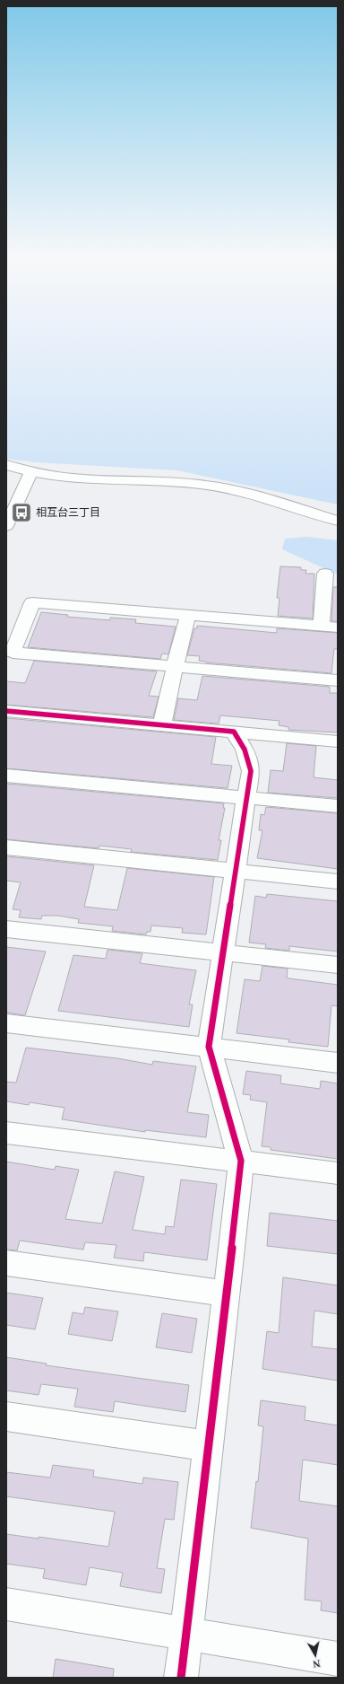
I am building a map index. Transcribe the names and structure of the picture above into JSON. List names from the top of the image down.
{
  "places": {
    "bus stop": ["相互台三丁目"]
  },
  "north": "bottom"
}
